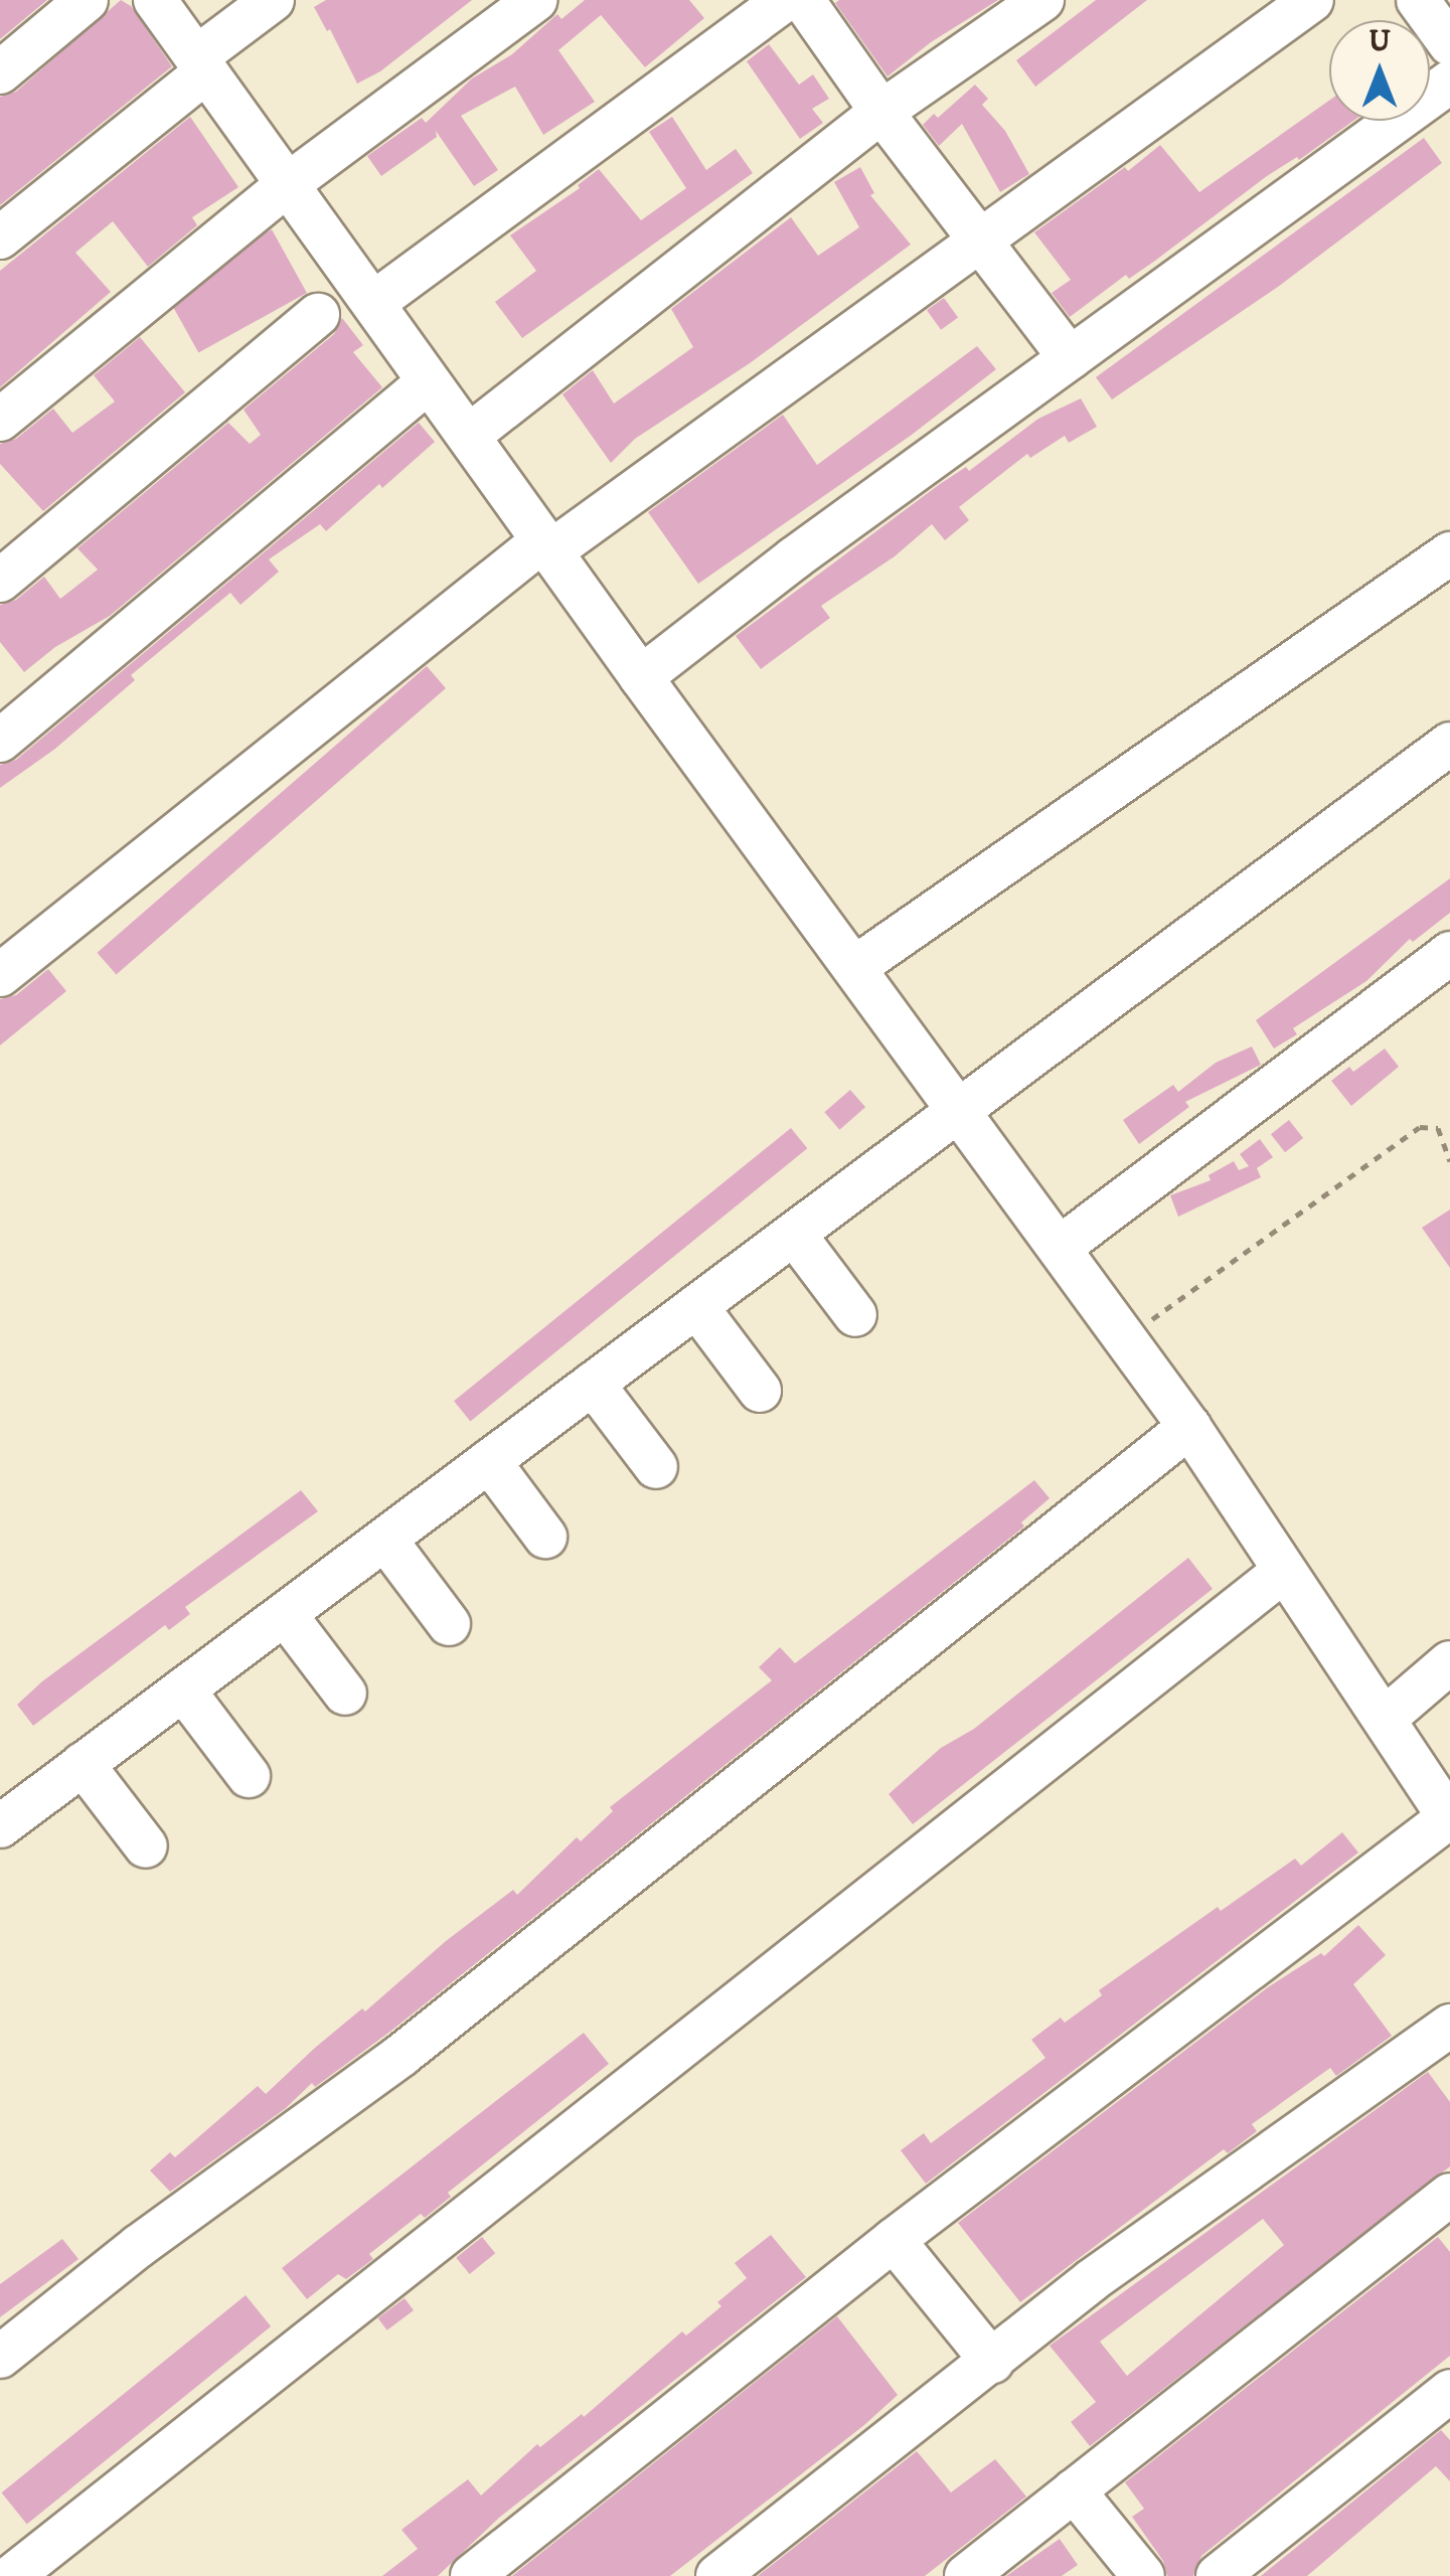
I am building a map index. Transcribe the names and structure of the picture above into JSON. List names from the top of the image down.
{
  "north": "top"
}
